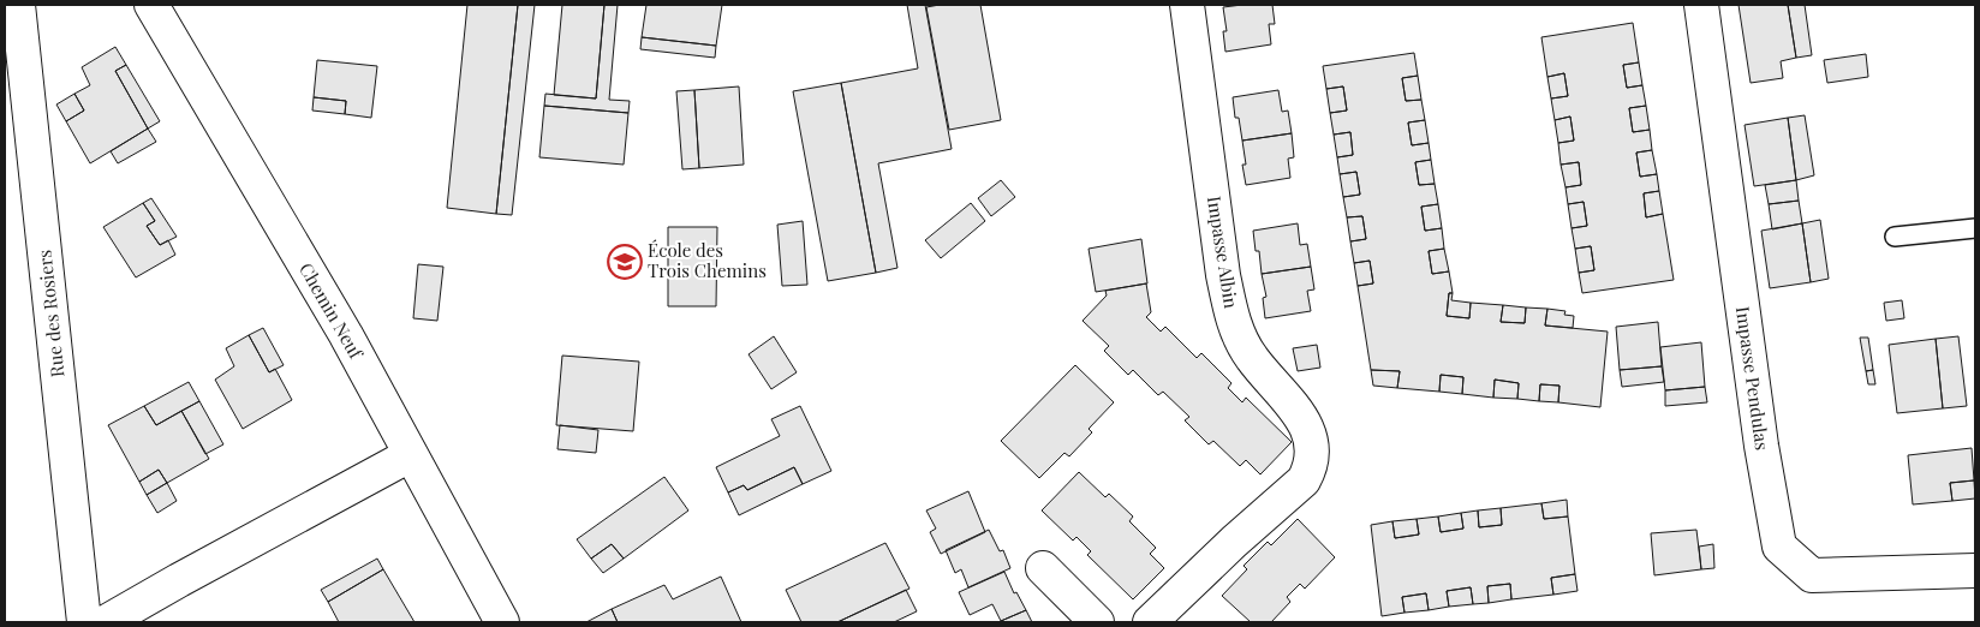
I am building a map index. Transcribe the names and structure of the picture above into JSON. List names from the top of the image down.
{
  "streets": {
    "street": [
      "Impasse Albin",
      "Chemin Neuf",
      "Rue des Rosiers",
      "Impasse Pendulas"
    ]
  },
  "places": {
    "school or university": ["École des Trois Chemins"]
  }
}
